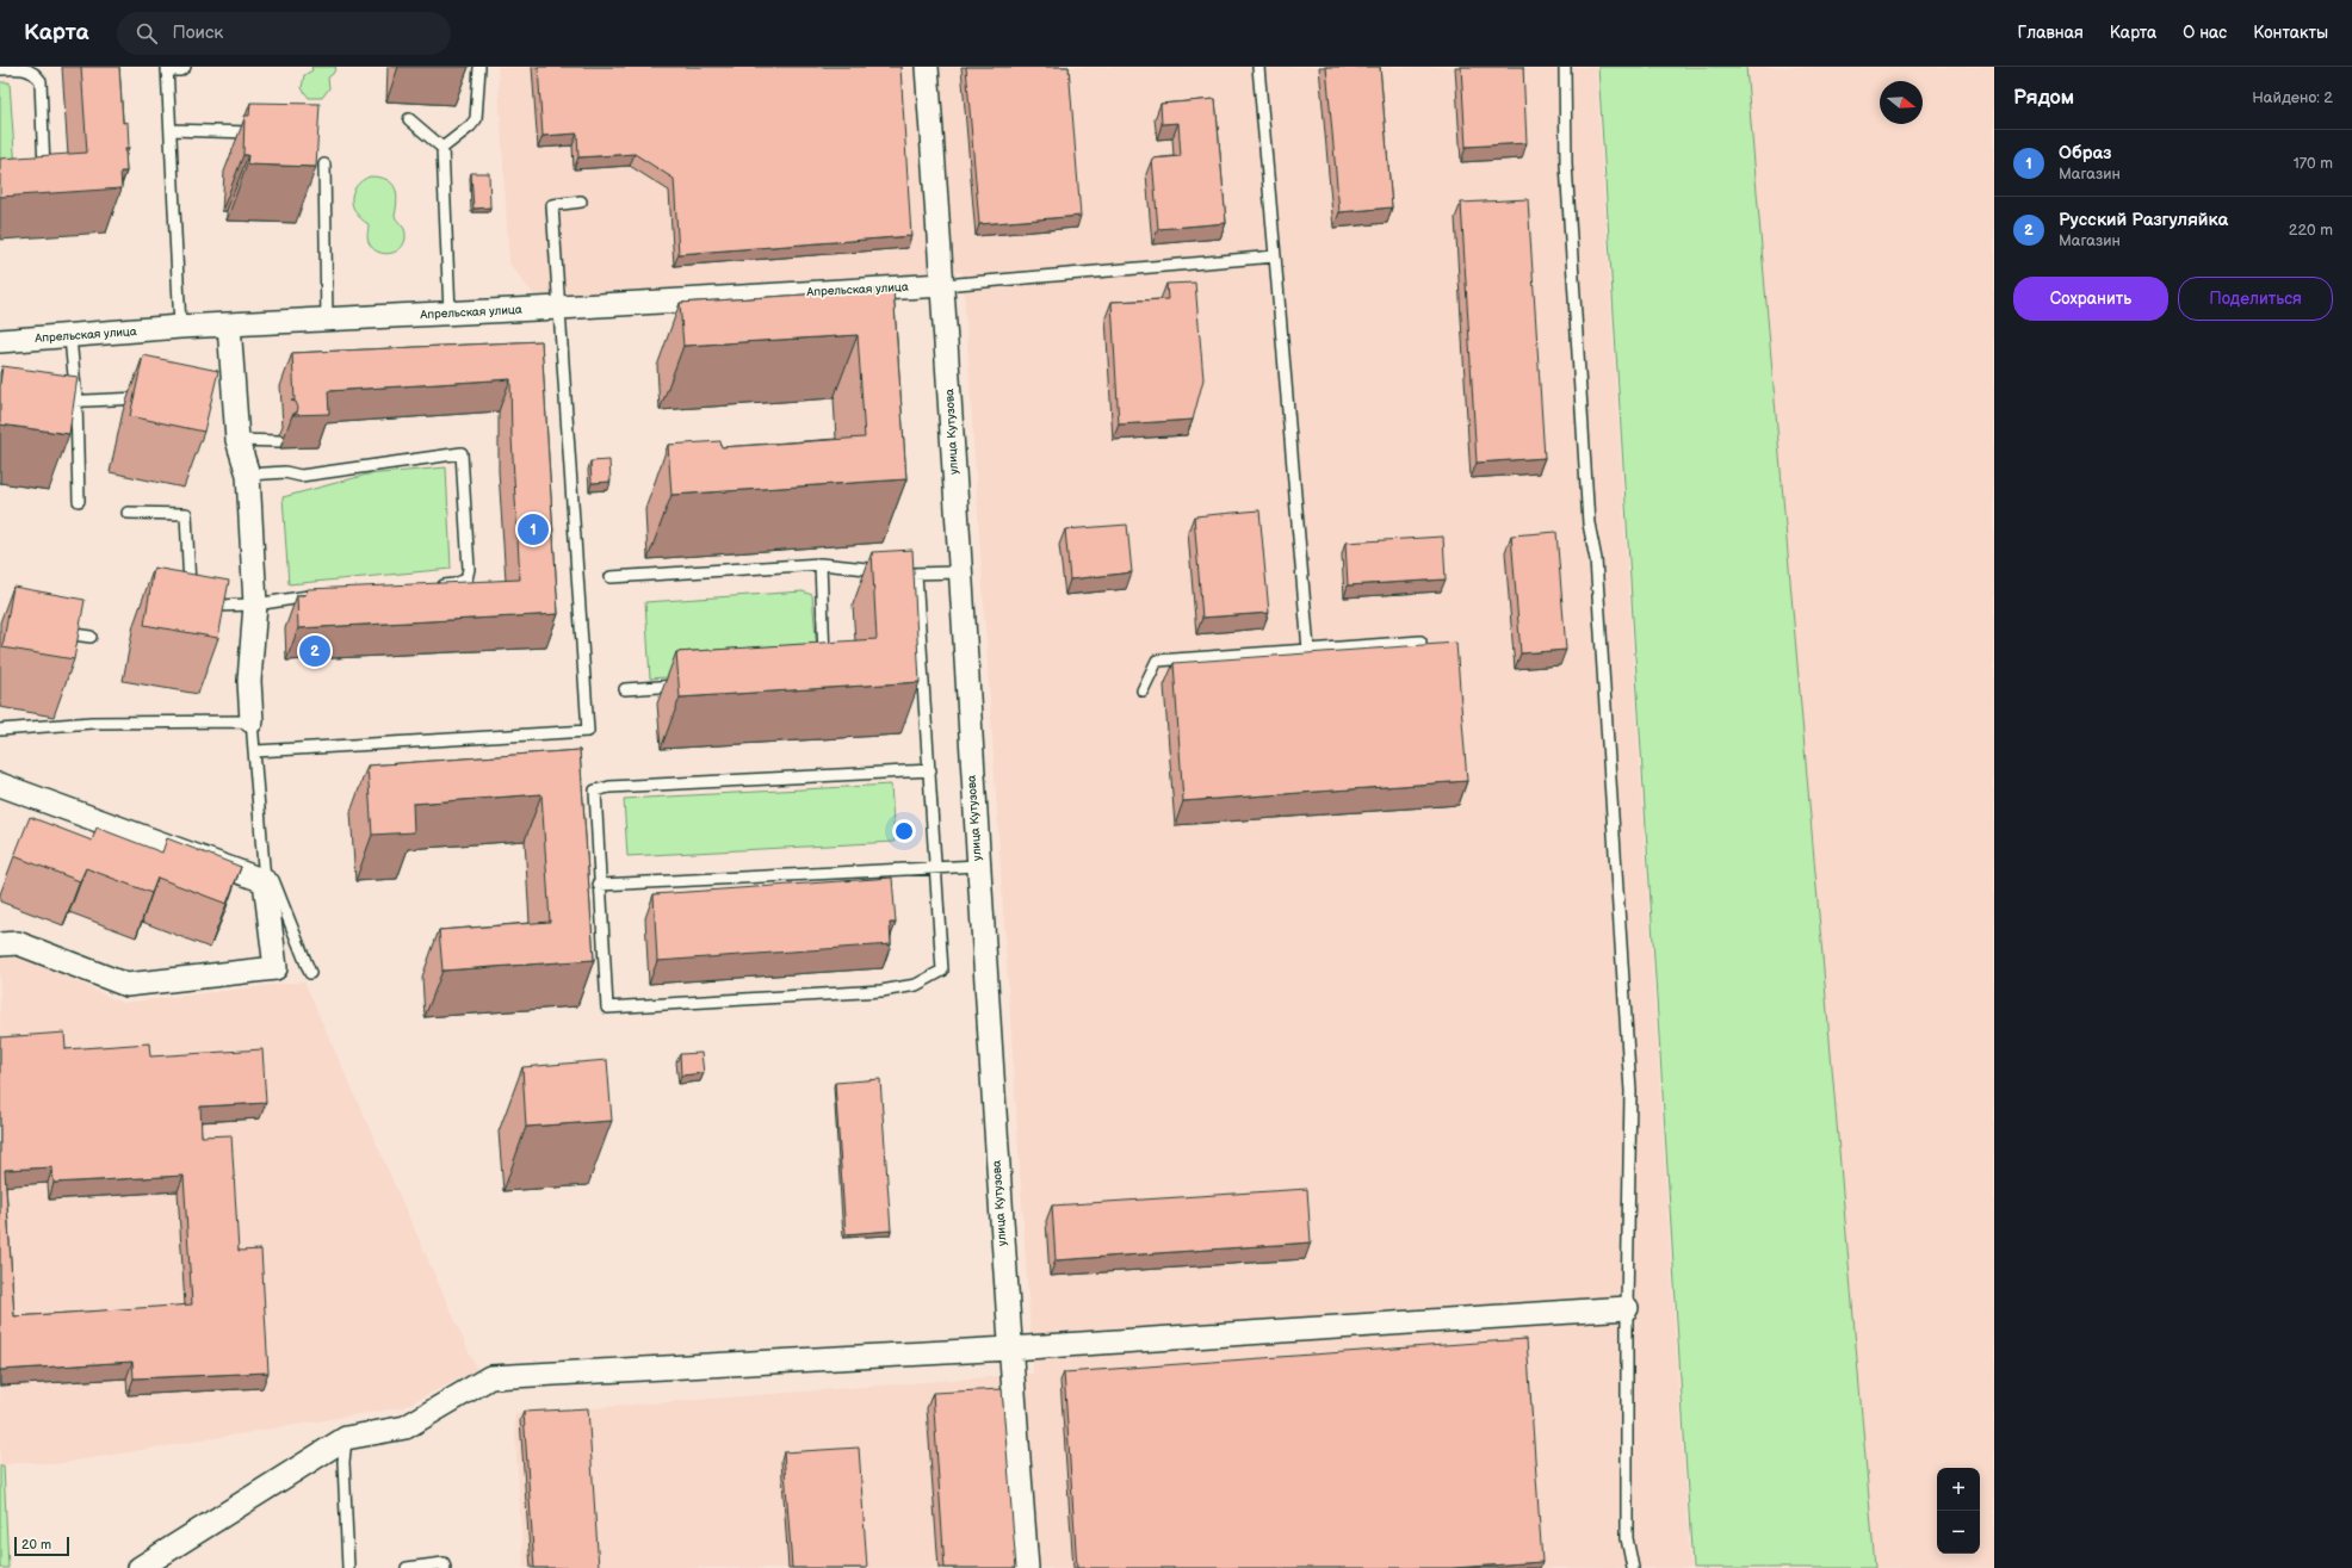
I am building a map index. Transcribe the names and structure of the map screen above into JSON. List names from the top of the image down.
{
  "streets": {
    "street": ["Апрельская улица", "улица Кутузова"]
  },
  "crossings": [
    ["Апрельская улица", "улица Кутузова"]
  ],
  "scale_bar": "20 m",
  "north": "right",
  "page": {
    "header": "Карта",
    "search": "Поиск",
    "nav": [
      "Главная",
      "Карта",
      "О нас",
      "Контакты"
    ],
    "heading": ["Рядом", "Найдено: 2"],
    "list": [
      {
        "mark": "1",
        "name": "Образ",
        "note": "Магазин",
        "value": "170 m"
      },
      {
        "mark": "2",
        "name": "Русский Разгуляйка",
        "note": "Магазин",
        "value": "220 m"
      }
    ],
    "buttons": ["Сохранить", "Поделиться"],
    "pins": ["1", "2"],
    "map_buttons": ["+", "−"],
    "scale": "20 m"
  }
}
